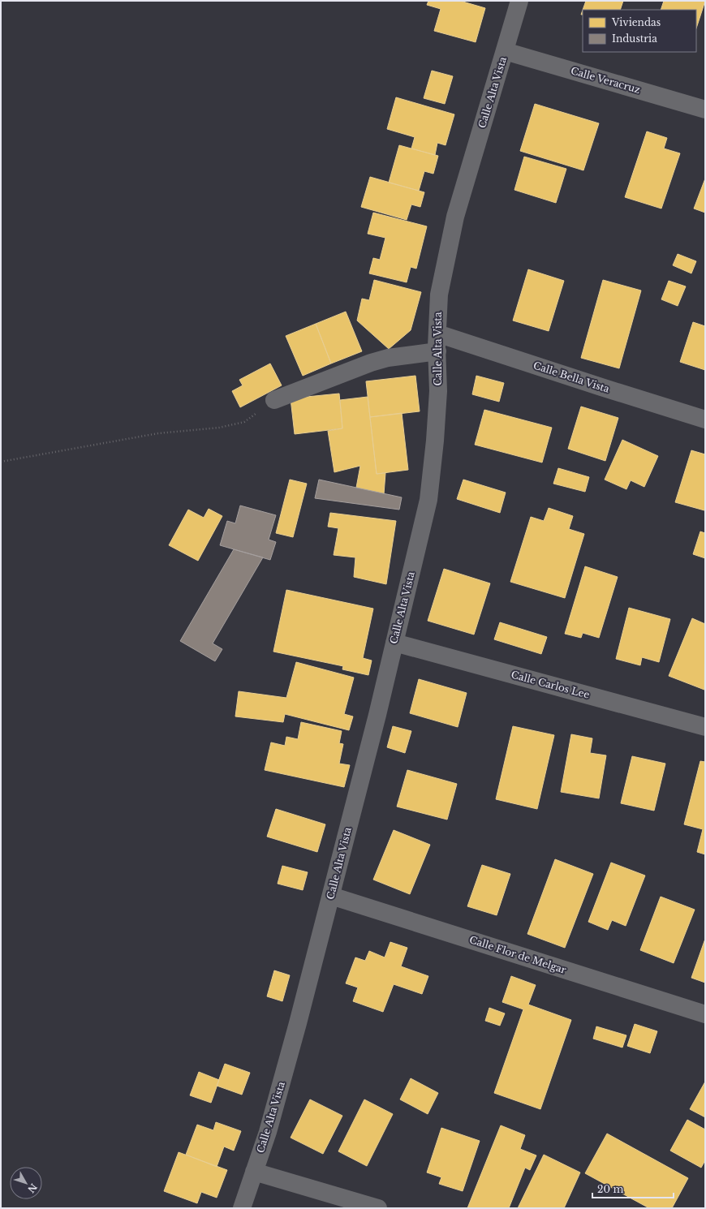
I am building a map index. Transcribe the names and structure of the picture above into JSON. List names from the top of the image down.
{
  "streets": {
    "street": [
      "Calle Veracruz",
      "Calle Alta Vista",
      "Calle Bella Vista",
      "Calle Carlos Lee",
      "Calle Flor de Melgar"
    ]
  },
  "crossings": [
    ["Calle Veracruz", "Calle Alta Vista"],
    ["Calle Alta Vista", "Calle Bella Vista"],
    ["Calle Alta Vista", "Calle Carlos Lee"],
    ["Calle Alta Vista", "Calle Flor de Melgar"]
  ],
  "legend": ["Viviendas", "Industria"],
  "scale_bar": "20 m",
  "north": "bottom right"
}
